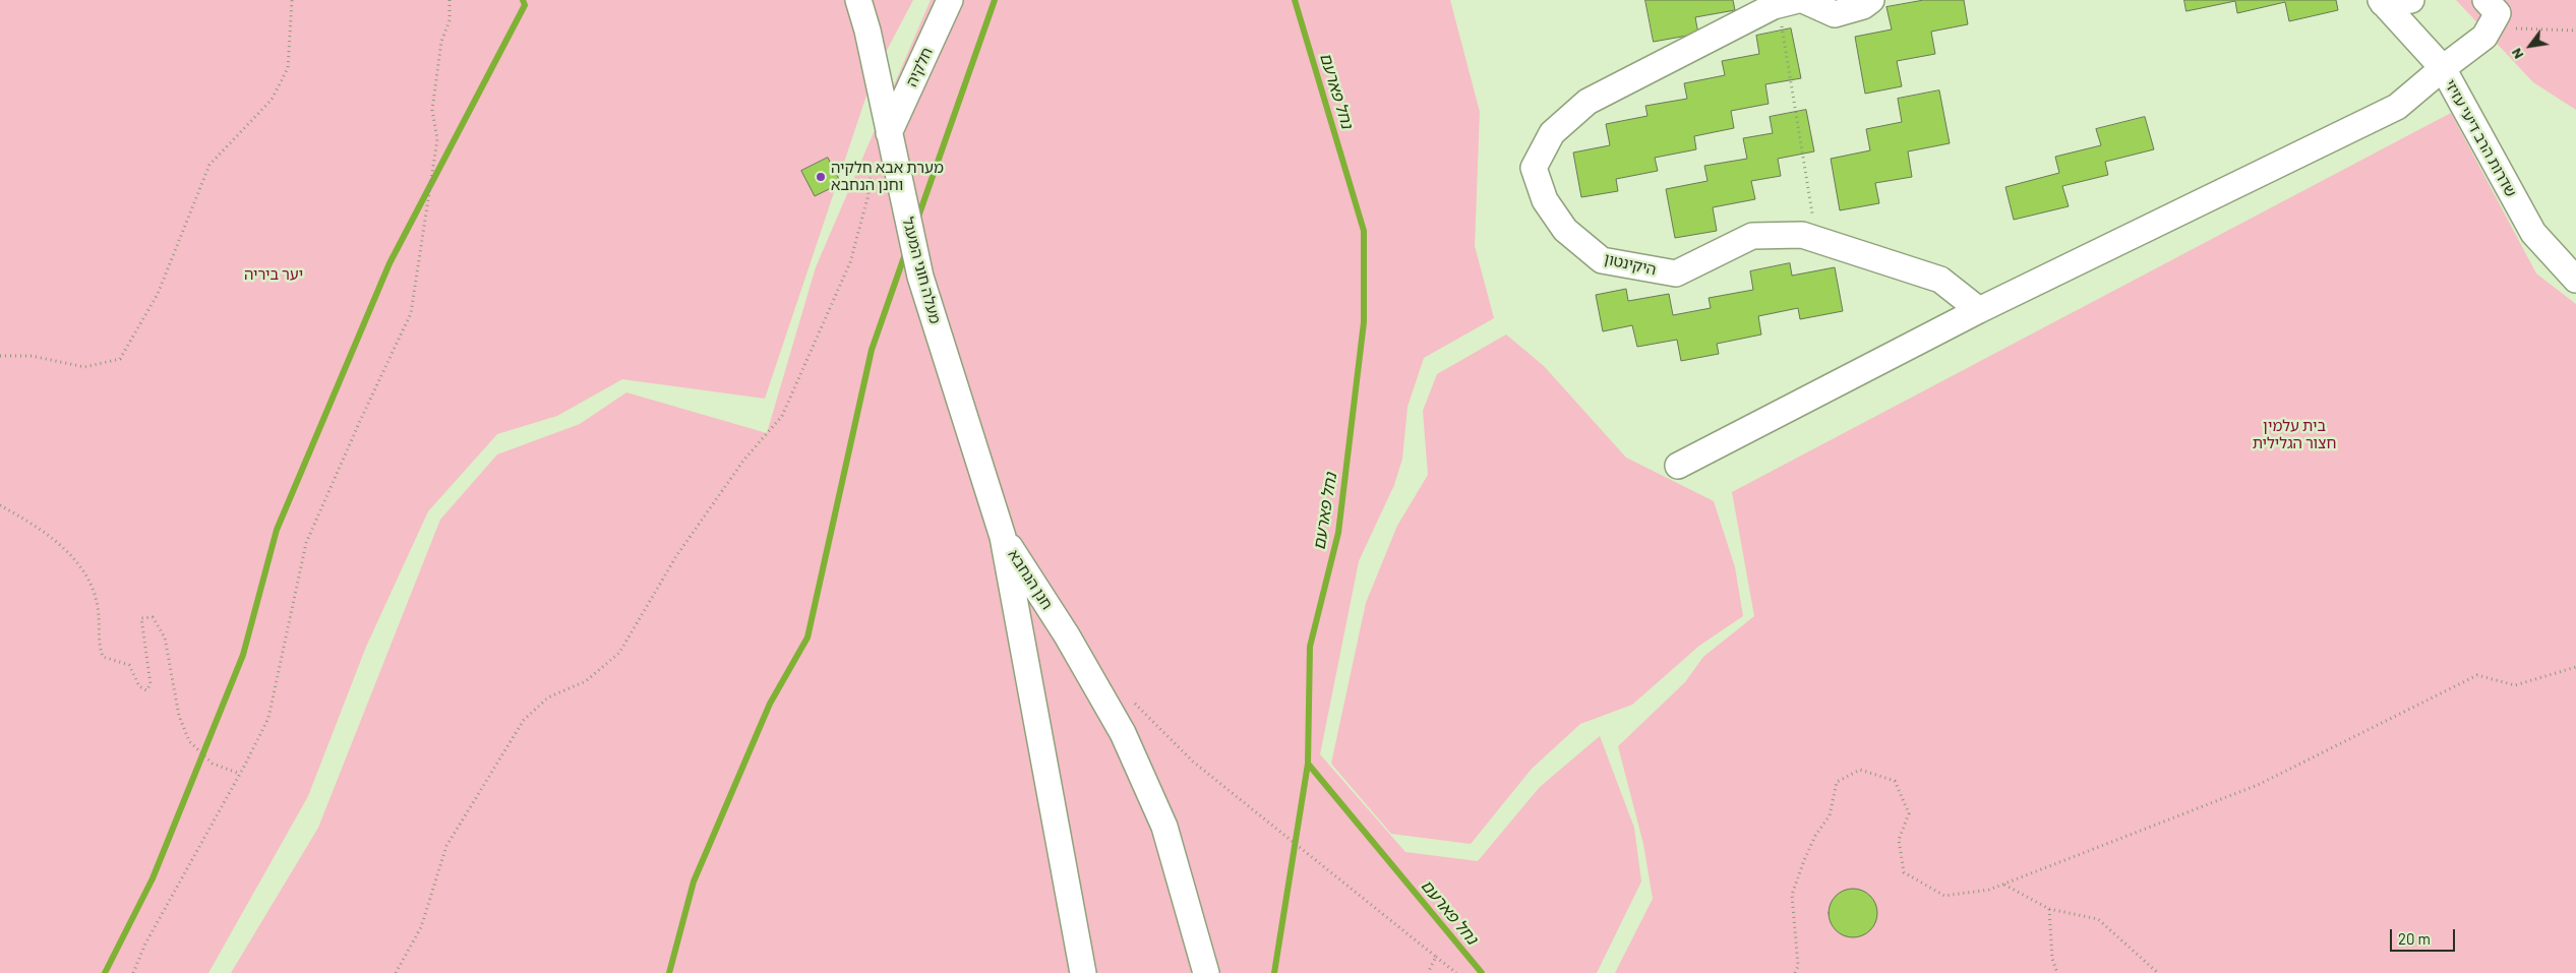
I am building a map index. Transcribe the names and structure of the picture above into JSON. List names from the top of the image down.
{
  "streets": {
    "street": [
      "חלקיה",
      "שדרות הרב דיעי עזיזי",
      "היקינטון",
      "מעלה חוני המעגל",
      "חנן הנחבא"
    ]
  },
  "crossings": [
    ["חלקיה", "מעלה חוני המעגל"],
    ["מעלה חוני המעגל", "חנן הנחבא"]
  ],
  "water": ["נחל פארעם"],
  "parks": ["יער ביריה", "בית עלמין חצור הגלילית"],
  "places": ["מערת אבא חלקיה וחנן הנחבא"],
  "scale_bar": "20 m",
  "north": "bottom left"
}
